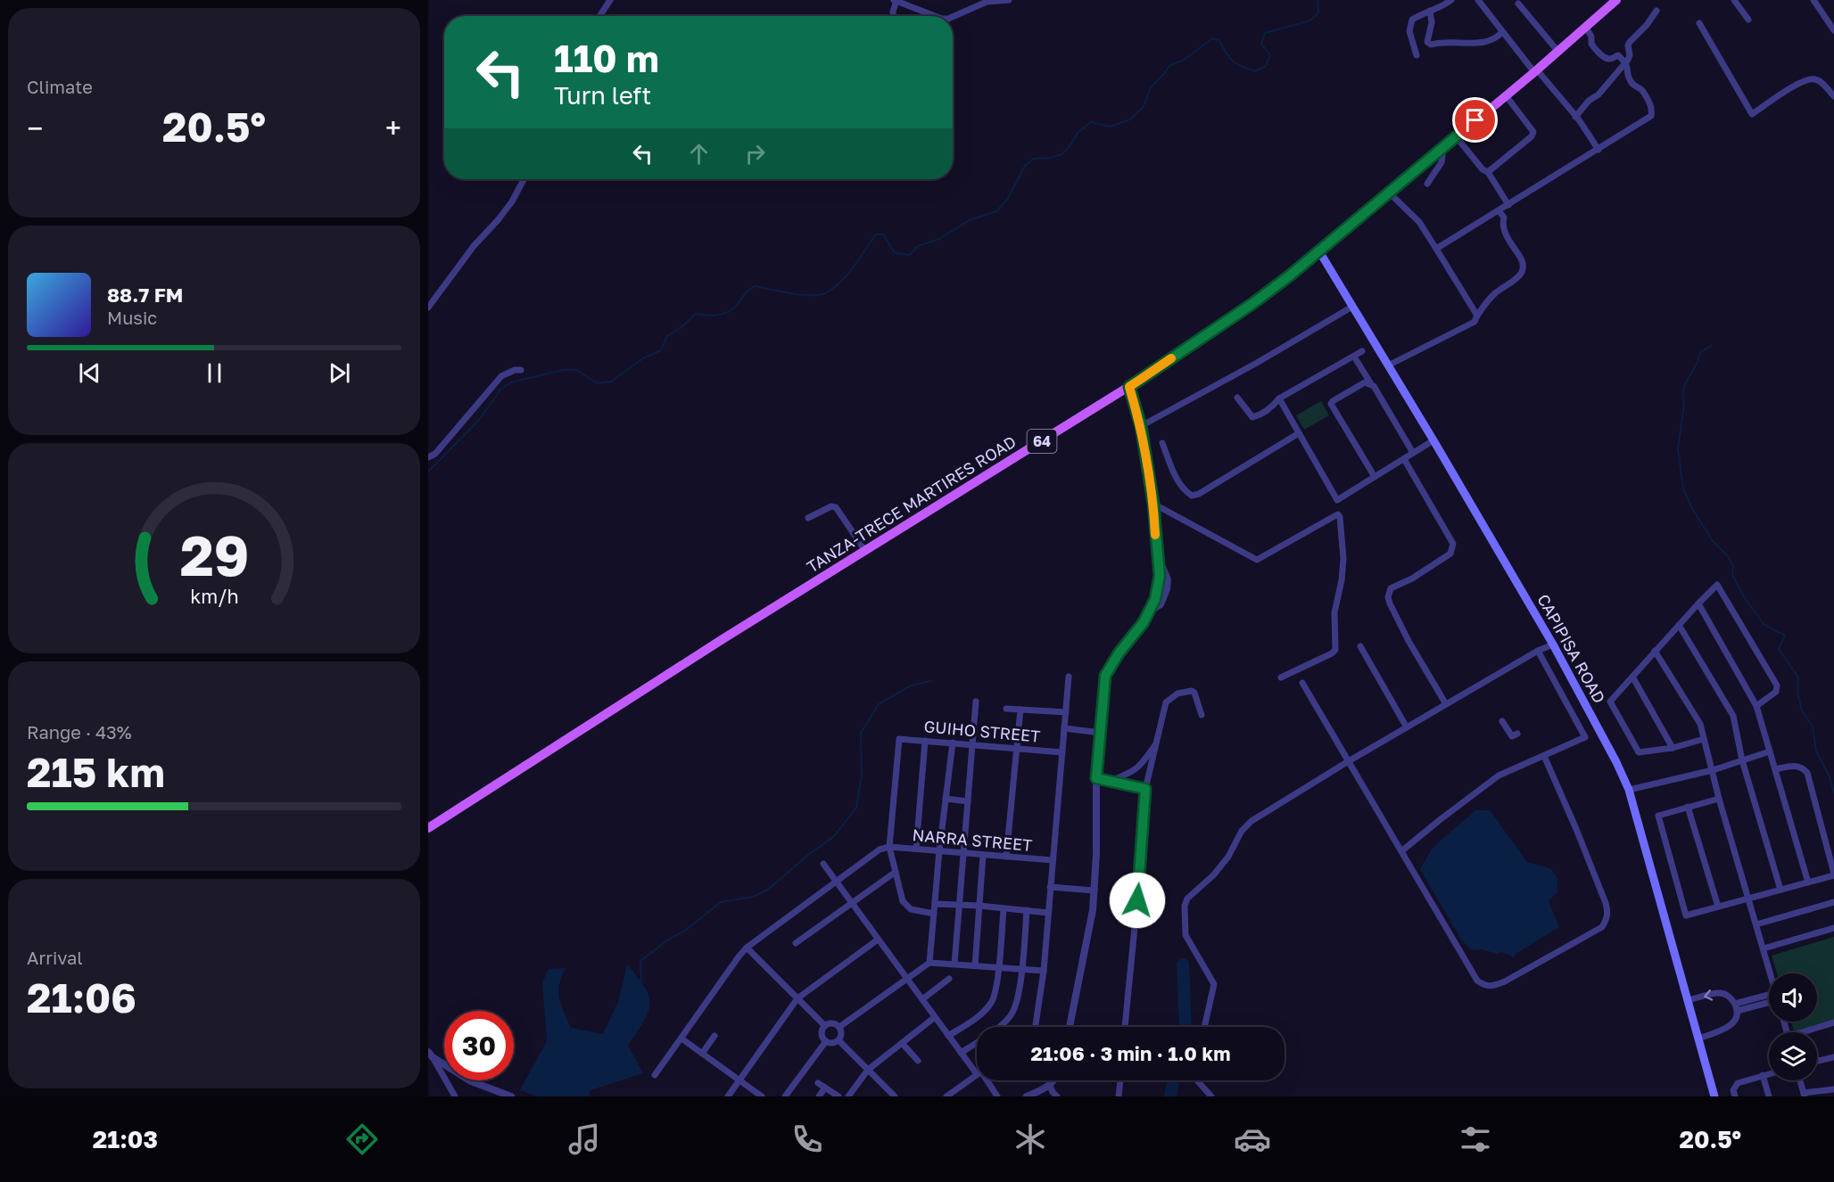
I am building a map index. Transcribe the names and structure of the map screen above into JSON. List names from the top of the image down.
{
  "streets": {
    "main road": ["64", "TANZA-TRECE MARTIRES ROAD", "CAPIPISA ROAD"],
    "street": ["GUIHO STREET", "NARRA STREET"]
  },
  "crossings": [
    ["TANZA-TRECE MARTIRES ROAD", "CAPIPISA ROAD"],
    ["GUIHO STREET", "NARRA STREET"]
  ],
  "page": {
    "tile": [
      "Climate",
      ["Range · 43%", "215 km"],
      ["Arrival", "21:06"]
    ],
    "turn": ["110 m", "Turn left"],
    "heat": ["−", "20.5°", "+"],
    "song": ["88.7 FM", "Music"],
    "limit": "30",
    "trip": "21:06 · 3 min · 1.0 km",
    "tabs": ["21:03", "20.5°"],
    "gauge": ["29", "km/h"]
  }
}
